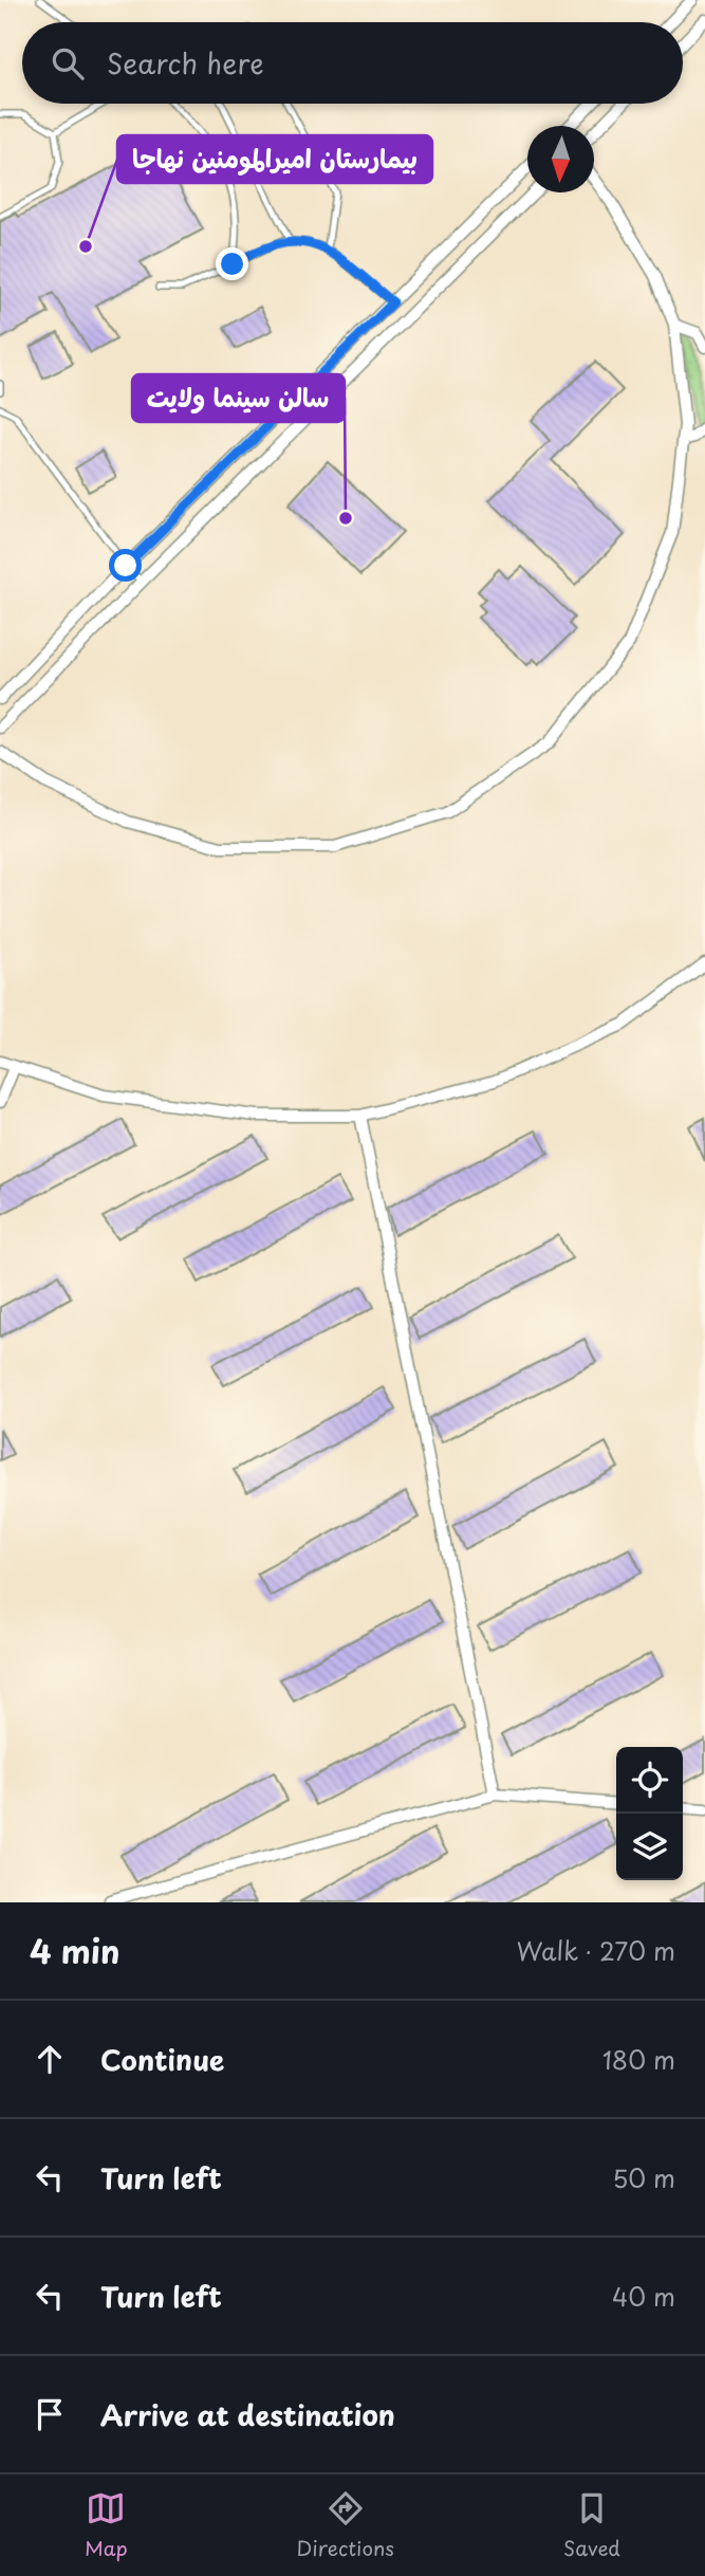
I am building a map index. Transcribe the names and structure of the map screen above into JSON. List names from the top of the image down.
{
  "places": ["بیمارستان امیرالمومنین نهاجا", "سالن سینما ولایت"],
  "north": "bottom",
  "page": {
    "search": "Search here",
    "heading": ["4 min", "Walk · 270 m"],
    "list": [
      ["Continue", "180 m"],
      ["Turn left", "50 m"],
      ["Turn left", "40 m"],
      "Arrive at destination"
    ],
    "nav": ["Map", "Directions", "Saved"]
  }
}
